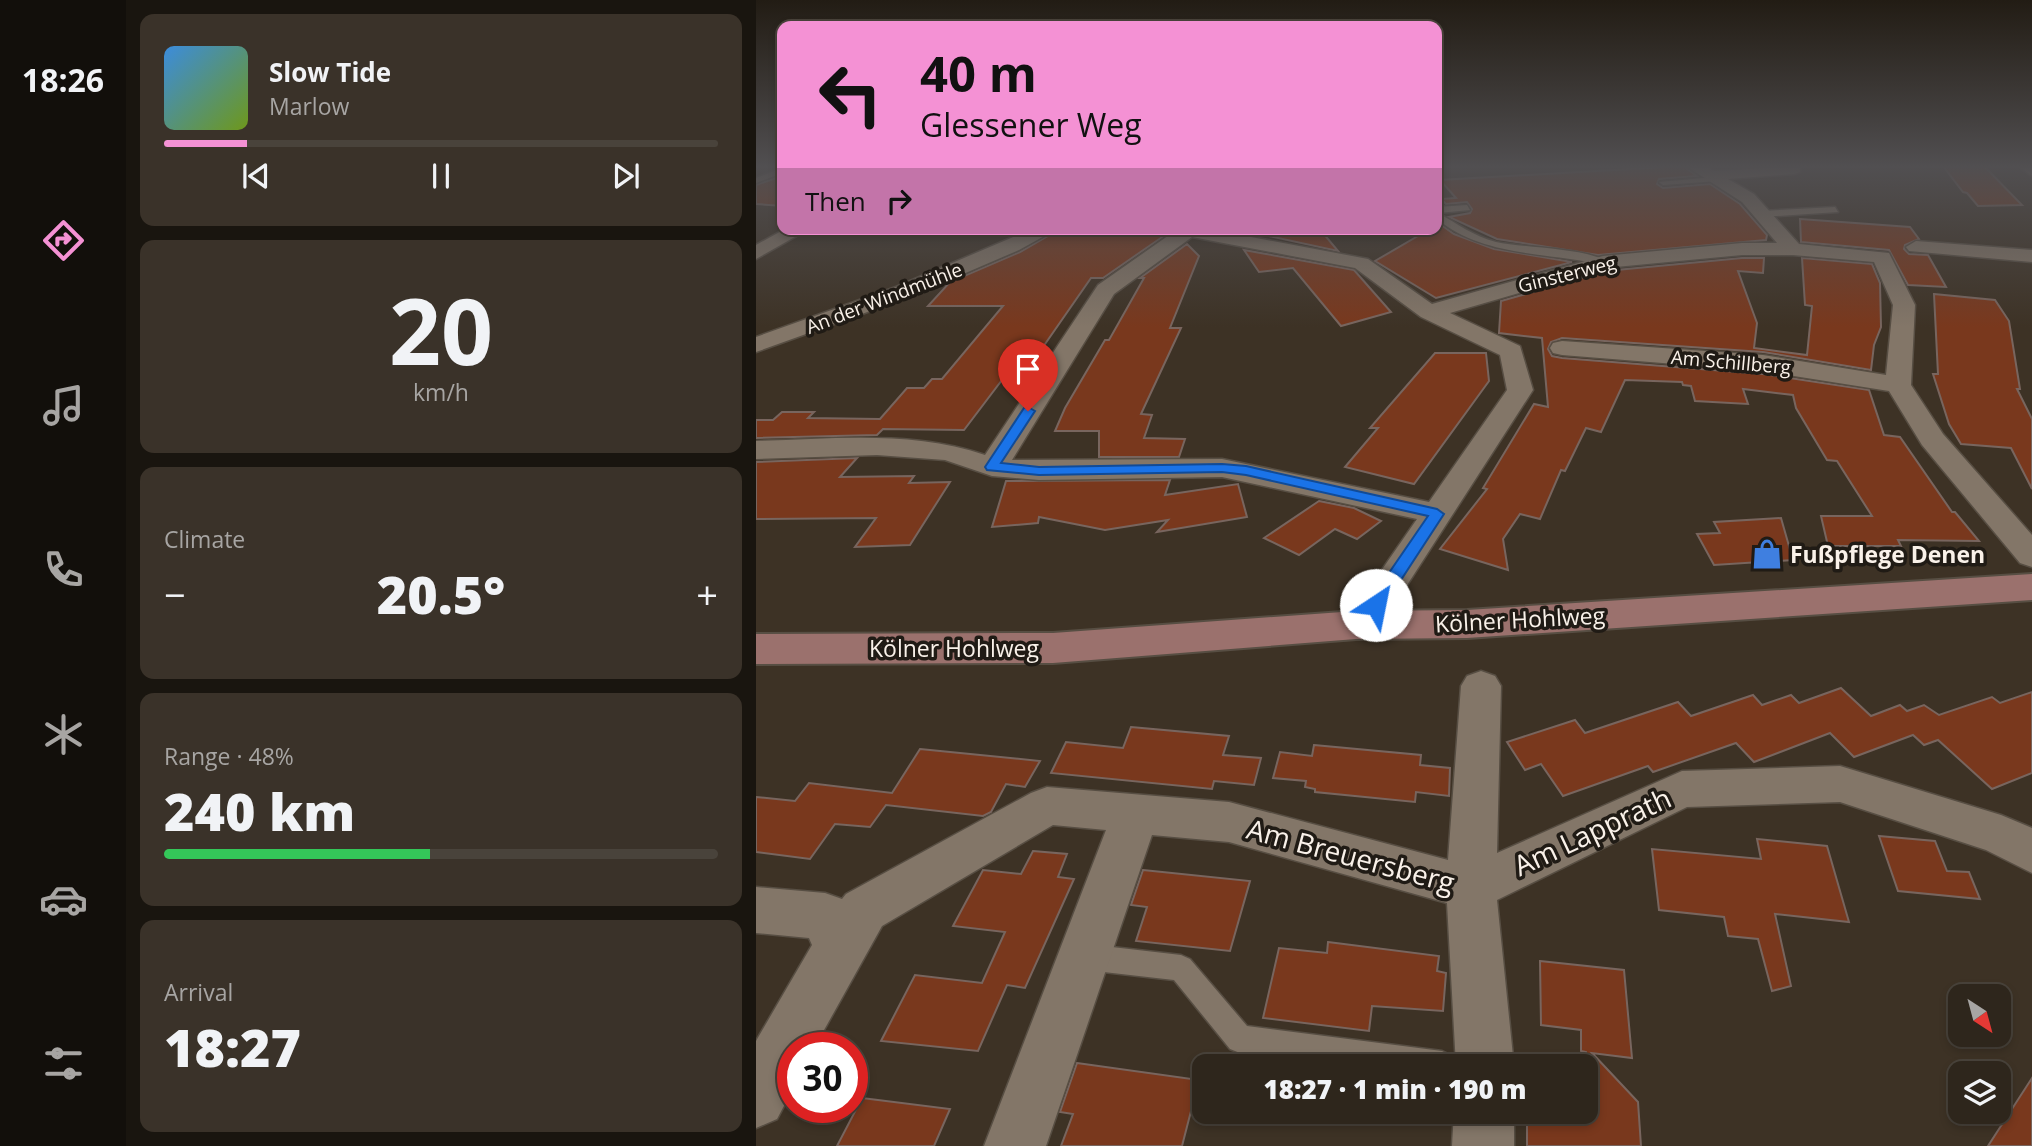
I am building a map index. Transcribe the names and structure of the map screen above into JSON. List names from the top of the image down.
{
  "streets": {
    "main road": ["Kölner Hohlweg"],
    "street": [
      "Ginsterweg",
      "An der Windmühle",
      "Am Schillberg",
      "Am Lapprath",
      "Am Breuersberg"
    ]
  },
  "crossings": [
    ["Ginsterweg", "Am Schillberg"],
    ["Am Lapprath", "Am Breuersberg"]
  ],
  "places": {
    "shop": ["Fußpflege Denen"]
  },
  "north": "bottom right",
  "page": {
    "tabs": "18:26",
    "turn": ["40 m", "Glessener Weg"],
    "song": ["Slow Tide", "Marlow"],
    "then": "Then",
    "tile": [
      ["20", "km/h"],
      "Climate",
      ["Range · 48%", "240 km"],
      ["Arrival", "18:27"]
    ],
    "heat": ["−", "20.5°", "+"],
    "limit": "30",
    "trip": "18:27 · 1 min · 190 m"
  }
}
